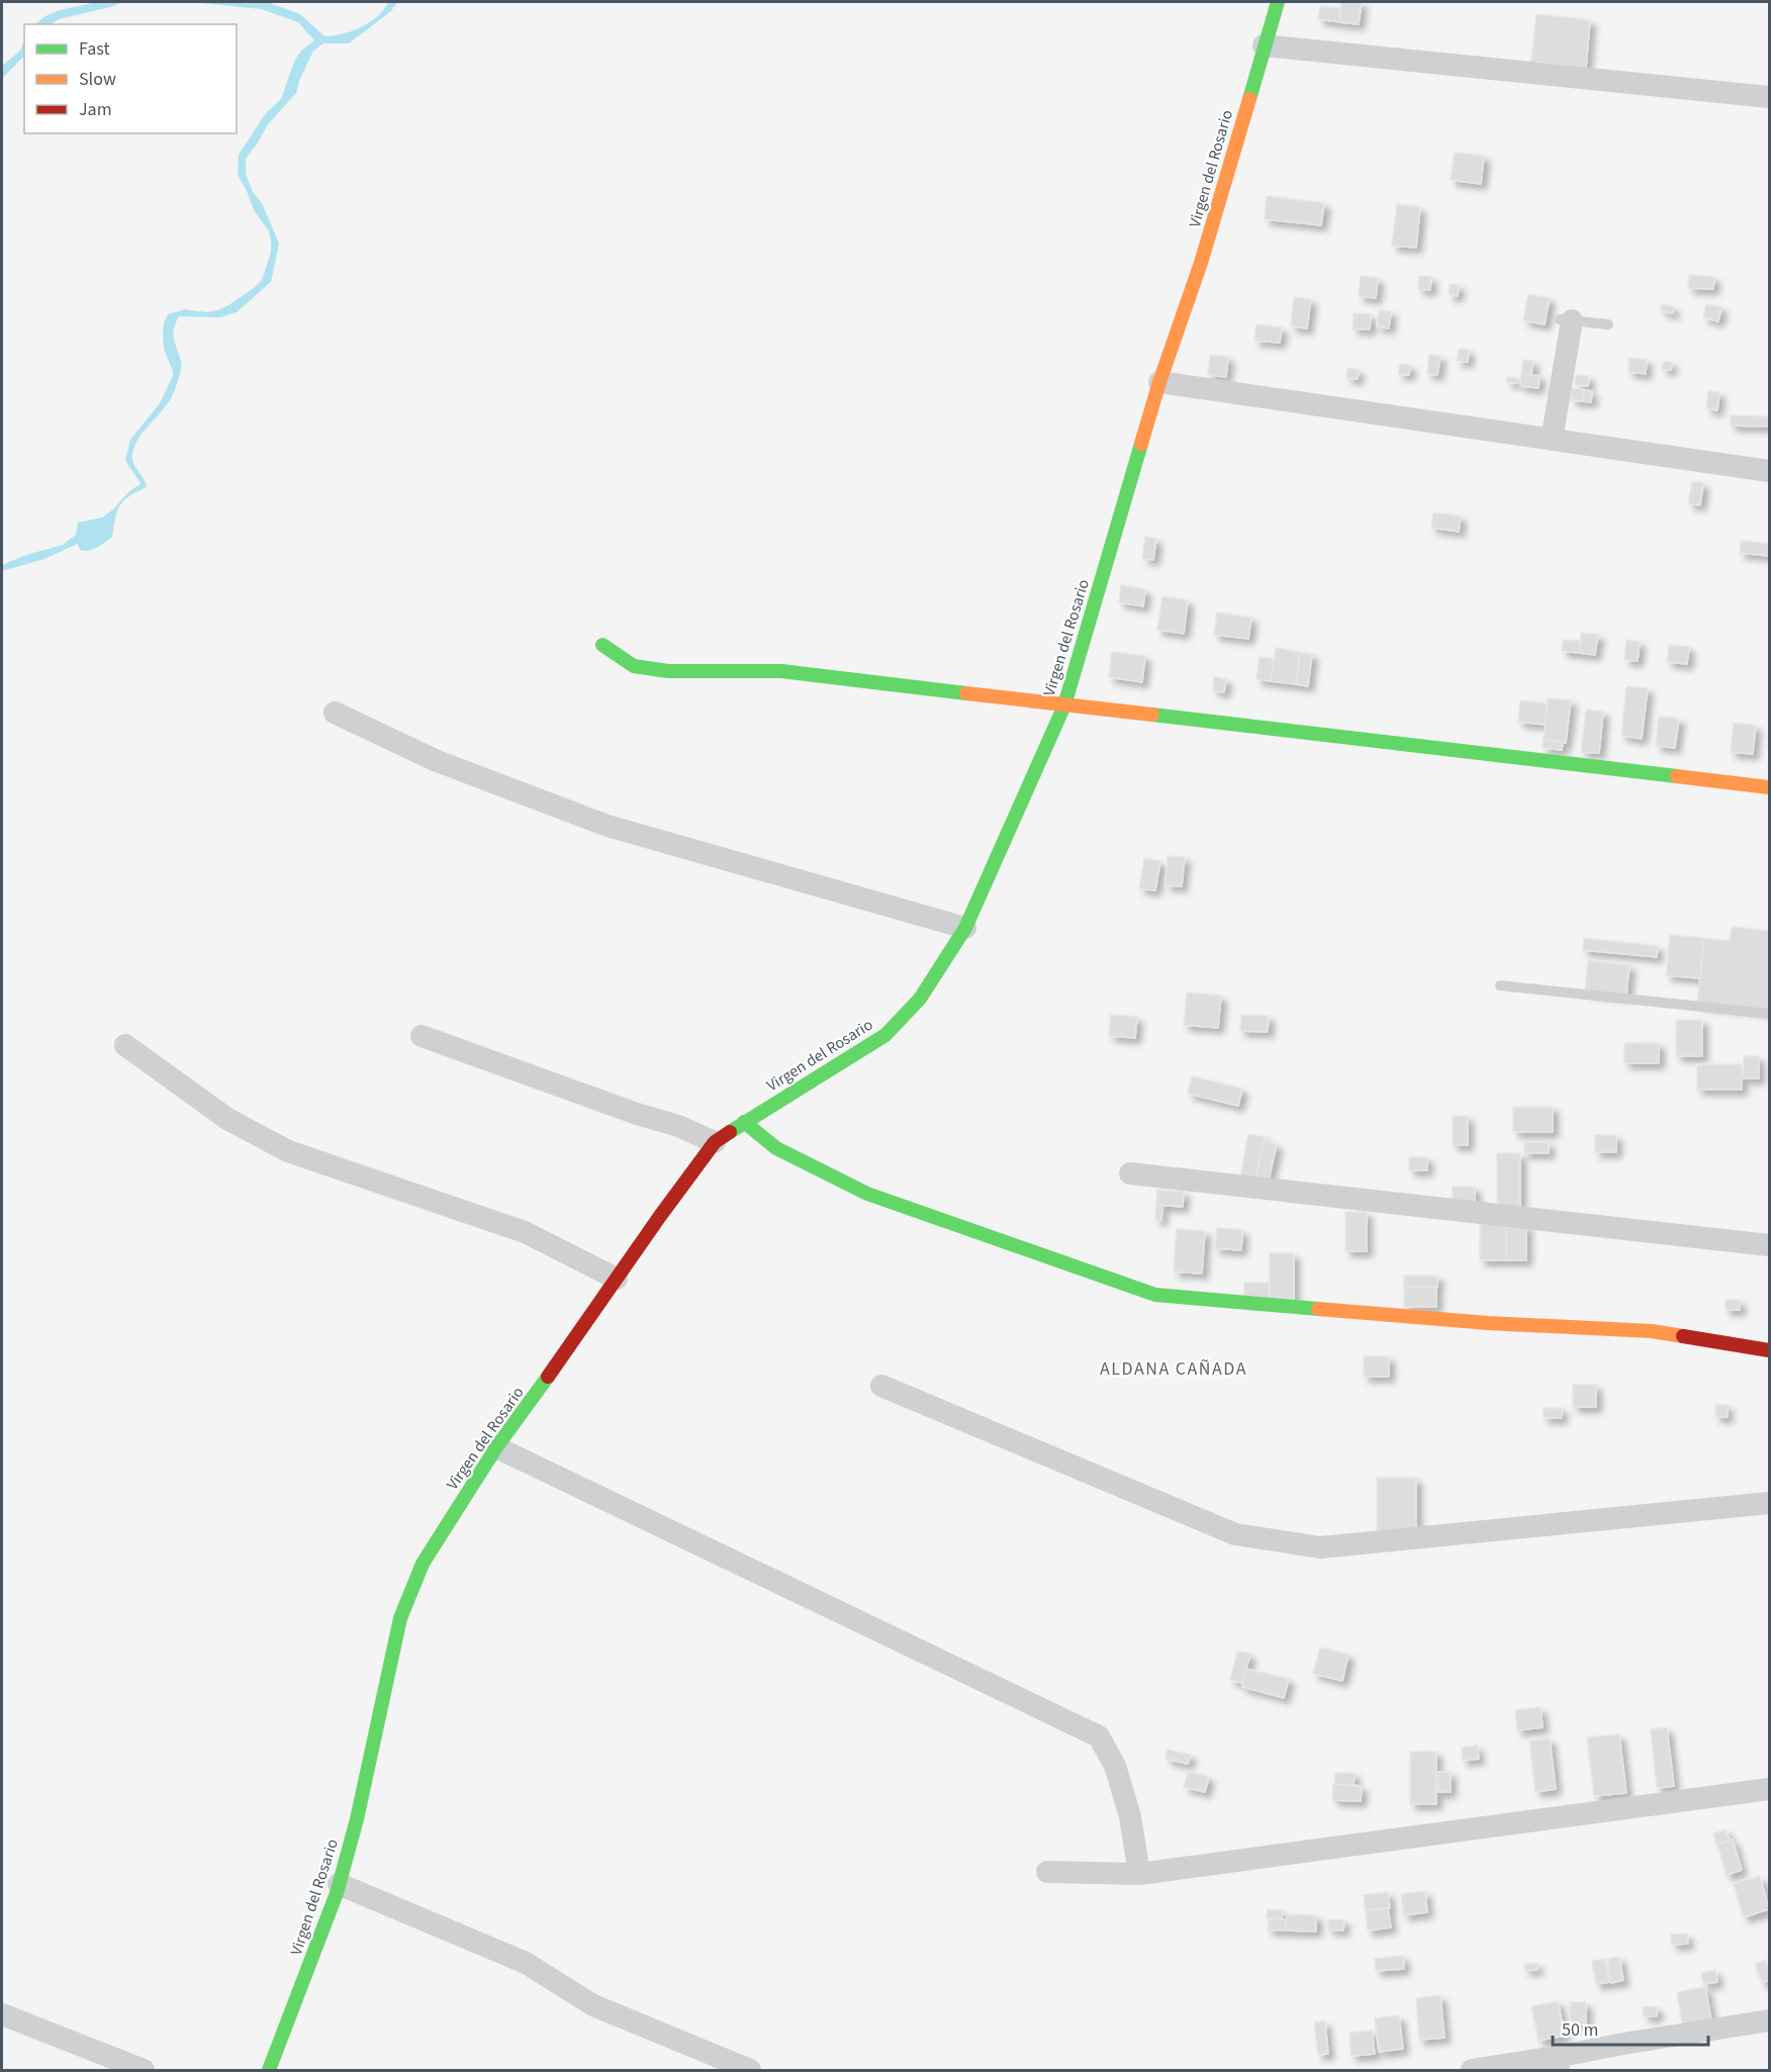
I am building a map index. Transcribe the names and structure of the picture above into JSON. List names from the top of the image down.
{
  "streets": {
    "street": ["Virgen del Rosario"]
  },
  "districts": ["ALDANA CAÑADA"],
  "legend": ["Fast", "Slow", "Jam"],
  "scale_bar": "50 m"
}
